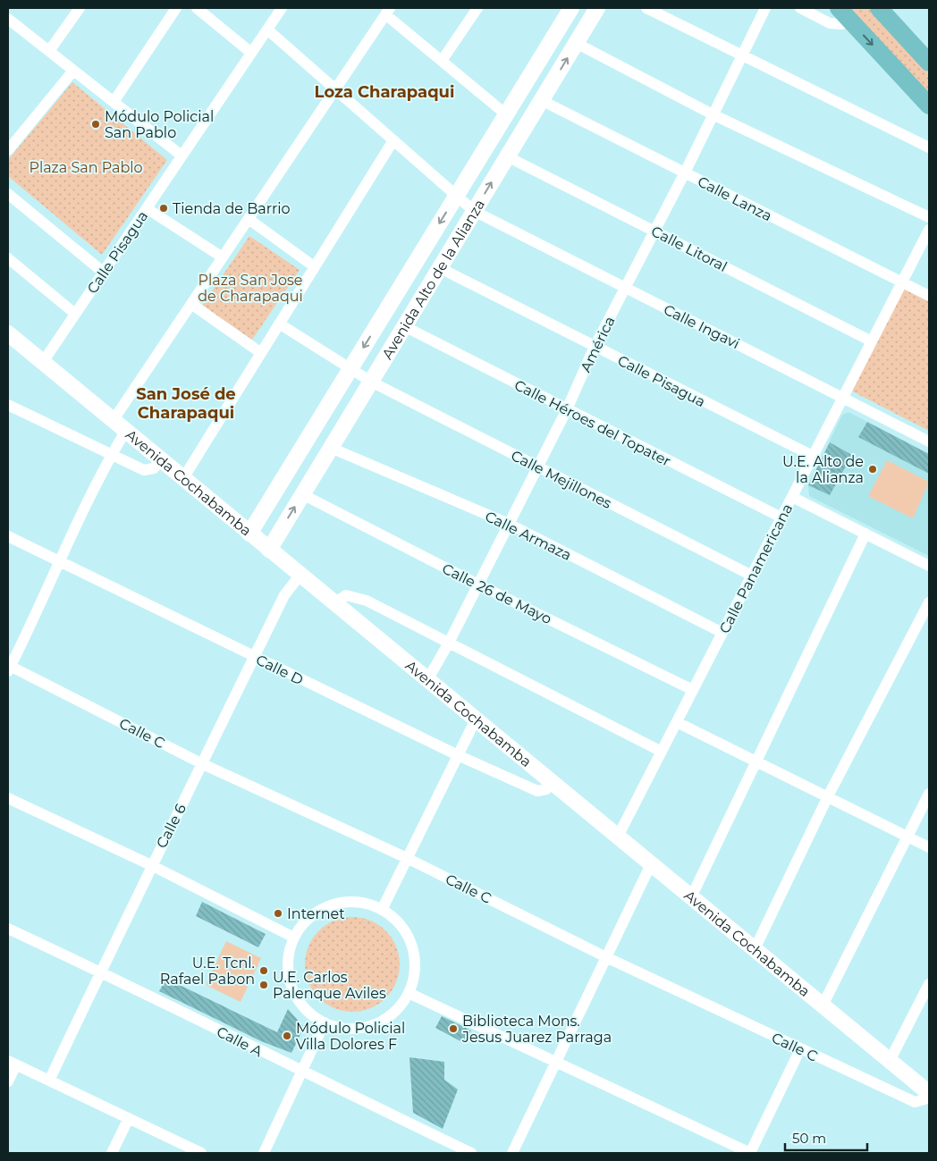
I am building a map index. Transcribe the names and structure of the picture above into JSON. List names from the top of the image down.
{
  "streets": {
    "street": [
      "Calle Lanza",
      "Calle Litoral",
      "Calle Pisagua",
      "Avenida Alto de la Alianza",
      "Calle Ingavi",
      "América",
      "Calle Héroes del Topater",
      "Calle Mejillones",
      "Avenida Cochabamba",
      "Calle Armaza",
      "Calle Panamericana",
      "Calle 26 de Mayo",
      "Calle D",
      "Calle C",
      "Calle 6",
      "Calle A"
    ]
  },
  "crossings": [
    ["Calle Lanza", "Avenida Alto de la Alianza"],
    ["Calle Lanza", "América"],
    ["Calle Lanza", "Calle Panamericana"],
    ["Calle Litoral", "Avenida Alto de la Alianza"],
    ["Calle Litoral", "América"],
    ["Calle Litoral", "Calle Panamericana"],
    ["Calle Pisagua", "Avenida Alto de la Alianza"],
    ["Calle Pisagua", "Calle Ingavi"],
    ["Calle Pisagua", "América"],
    ["Calle Pisagua", "Avenida Cochabamba"],
    ["Calle Pisagua", "Calle Panamericana"],
    ["Avenida Alto de la Alianza", "Calle Ingavi"],
    ["Avenida Alto de la Alianza", "Calle Héroes del Topater"],
    ["Avenida Alto de la Alianza", "Calle Mejillones"],
    ["Avenida Alto de la Alianza", "Avenida Cochabamba"],
    ["Avenida Alto de la Alianza", "Calle Armaza"],
    ["Avenida Alto de la Alianza", "Calle 26 de Mayo"],
    ["Calle Ingavi", "América"],
    ["Calle Ingavi", "Calle Panamericana"],
    ["América", "Calle Héroes del Topater"],
    ["América", "Calle Mejillones"],
    ["América", "Avenida Cochabamba"],
    ["América", "Calle Armaza"],
    ["América", "Calle 26 de Mayo"],
    ["Calle Héroes del Topater", "Calle Panamericana"],
    ["Calle Mejillones", "Calle Panamericana"],
    ["Avenida Cochabamba", "Calle Panamericana"],
    ["Avenida Cochabamba", "Calle D"],
    ["Avenida Cochabamba", "Calle C"],
    ["Avenida Cochabamba", "Calle 6"],
    ["Calle Armaza", "Calle Panamericana"],
    ["Calle Panamericana", "Calle 26 de Mayo"],
    ["Calle D", "Calle 6"],
    ["Calle C", "Calle 6"],
    ["Calle 6", "Calle A"]
  ],
  "districts": ["Loza Charapaqui", "San José de Charapaqui"],
  "parks": ["Plaza San Pablo", "Plaza San Jose de Charapaqui"],
  "places": [
    "Módulo Policial San Pablo",
    "Tienda de Barrio",
    "U.E. Alto de la Alianza",
    "Internet",
    "U.E. Tcnl. Rafael Pabon",
    "U.E. Carlos Palenque Aviles",
    "Biblioteca Mons. Jesus Juarez Parraga",
    "Módulo Policial Villa Dolores F"
  ],
  "scale_bar": "50 m"
}
